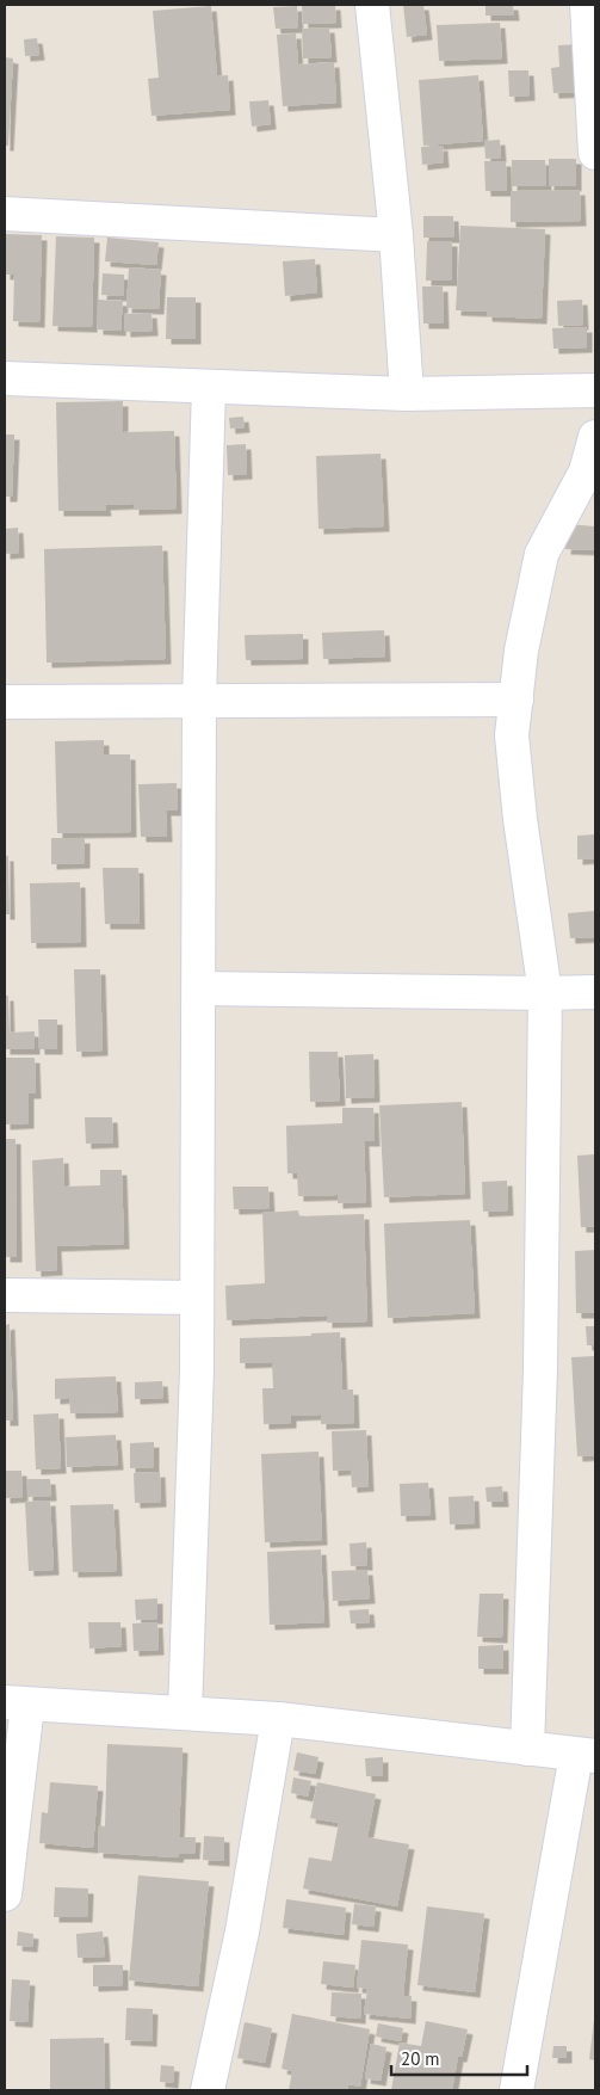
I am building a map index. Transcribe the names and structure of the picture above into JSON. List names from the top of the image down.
{
  "scale_bar": "20 m"
}
